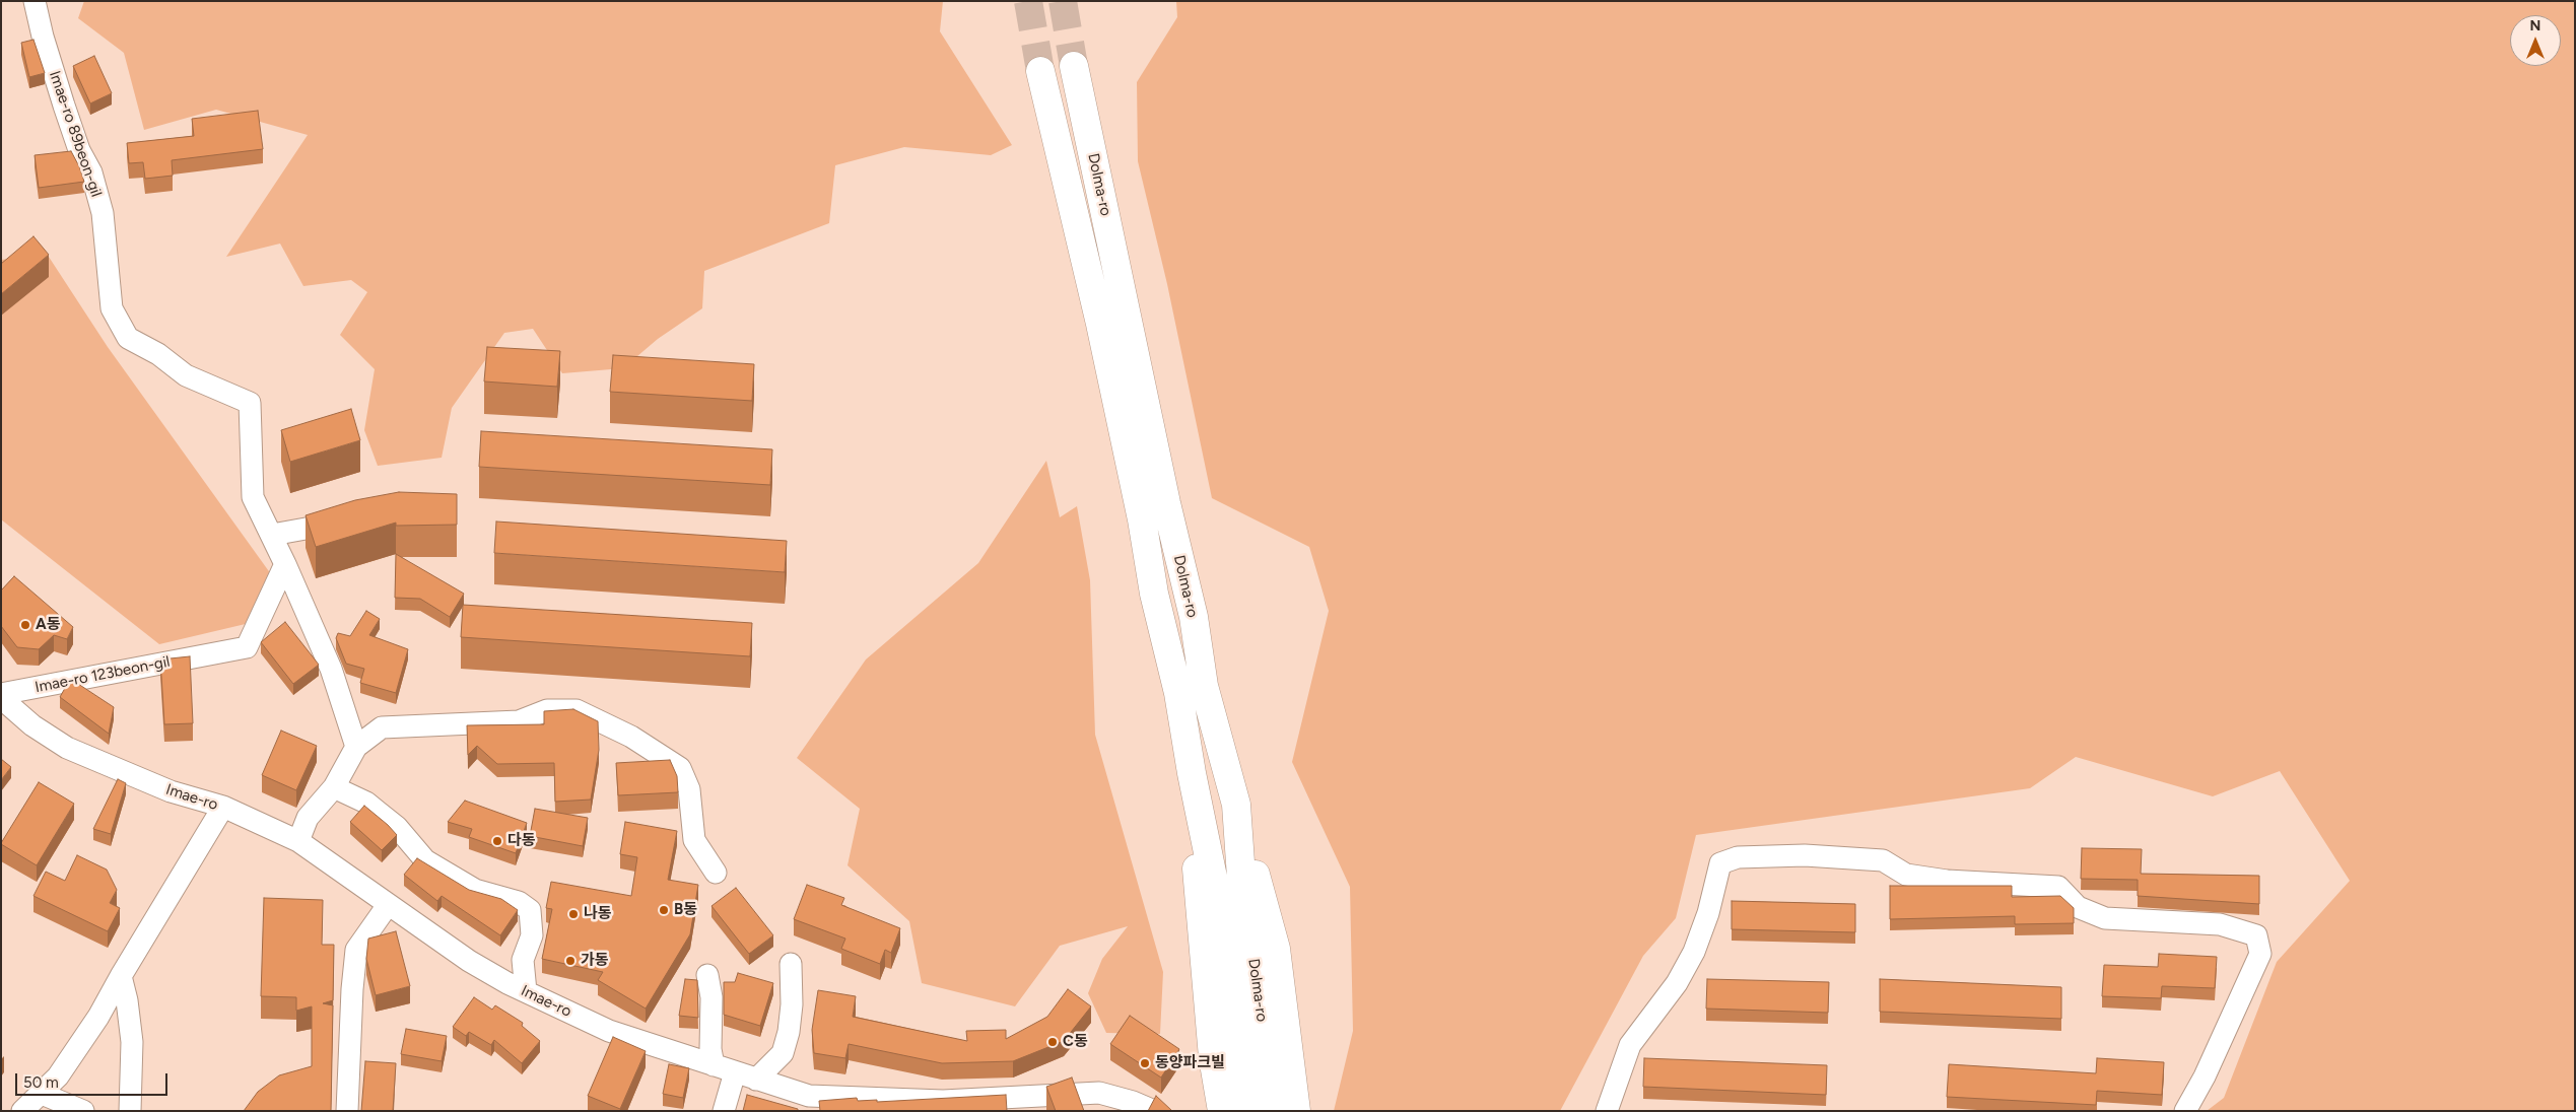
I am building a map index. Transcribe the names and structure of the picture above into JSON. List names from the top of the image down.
{
  "streets": {
    "main road": ["Dolma-ro"],
    "street": ["Imae-ro 89beon-gil", "Imae-ro 123beon-gil", "Imae-ro"]
  },
  "places": [
    "A동",
    "다동",
    "B동",
    "나동",
    "가동",
    "C동",
    "동양파크빌"
  ],
  "scale_bar": "50 m",
  "north": "top"
}
